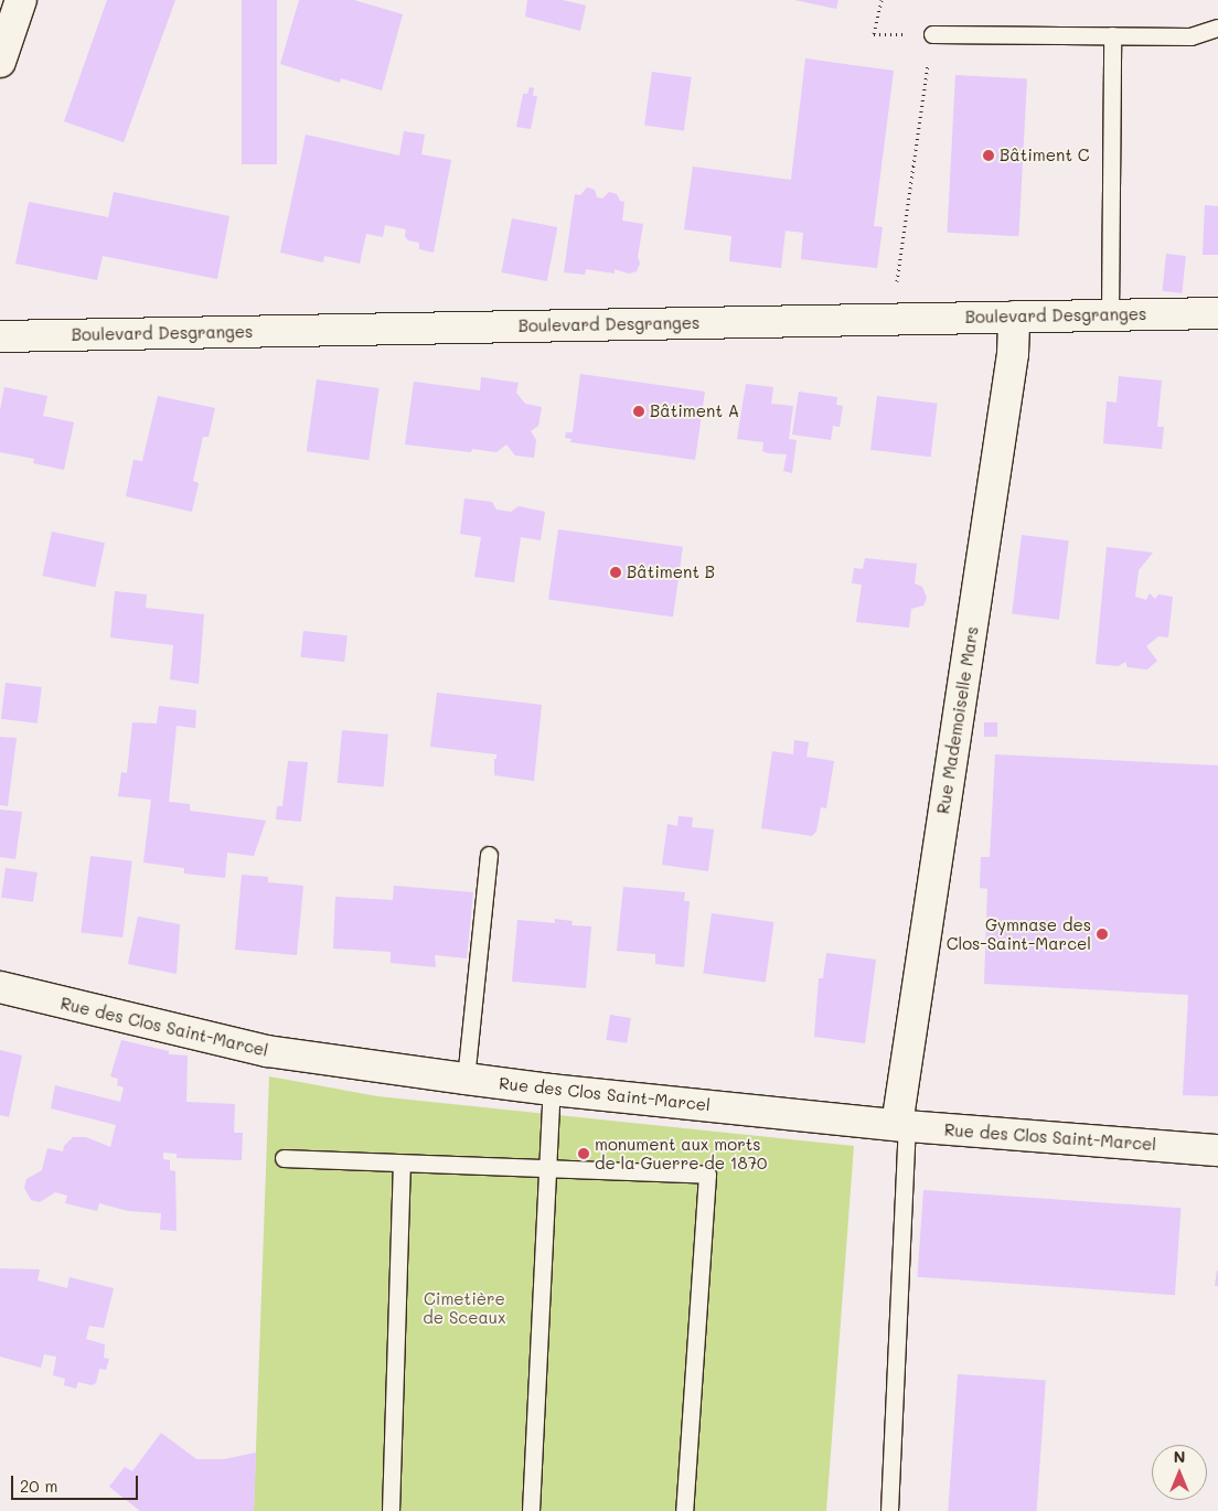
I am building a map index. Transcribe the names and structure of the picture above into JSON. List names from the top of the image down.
{
  "streets": {
    "street": ["Boulevard Desgranges", "Rue Mademoiselle Mars", "Rue des Clos Saint-Marcel"]
  },
  "crossings": [
    ["Boulevard Desgranges", "Rue Mademoiselle Mars"],
    ["Rue Mademoiselle Mars", "Rue des Clos Saint-Marcel"]
  ],
  "parks": ["Cimetière de Sceaux"],
  "places": [
    "Bâtiment C",
    "Bâtiment A",
    "Bâtiment B",
    "Gymnase des Clos-Saint-Marcel",
    "monument aux morts de la Guerre de 1870"
  ],
  "scale_bar": "20 m",
  "north": "top"
}
